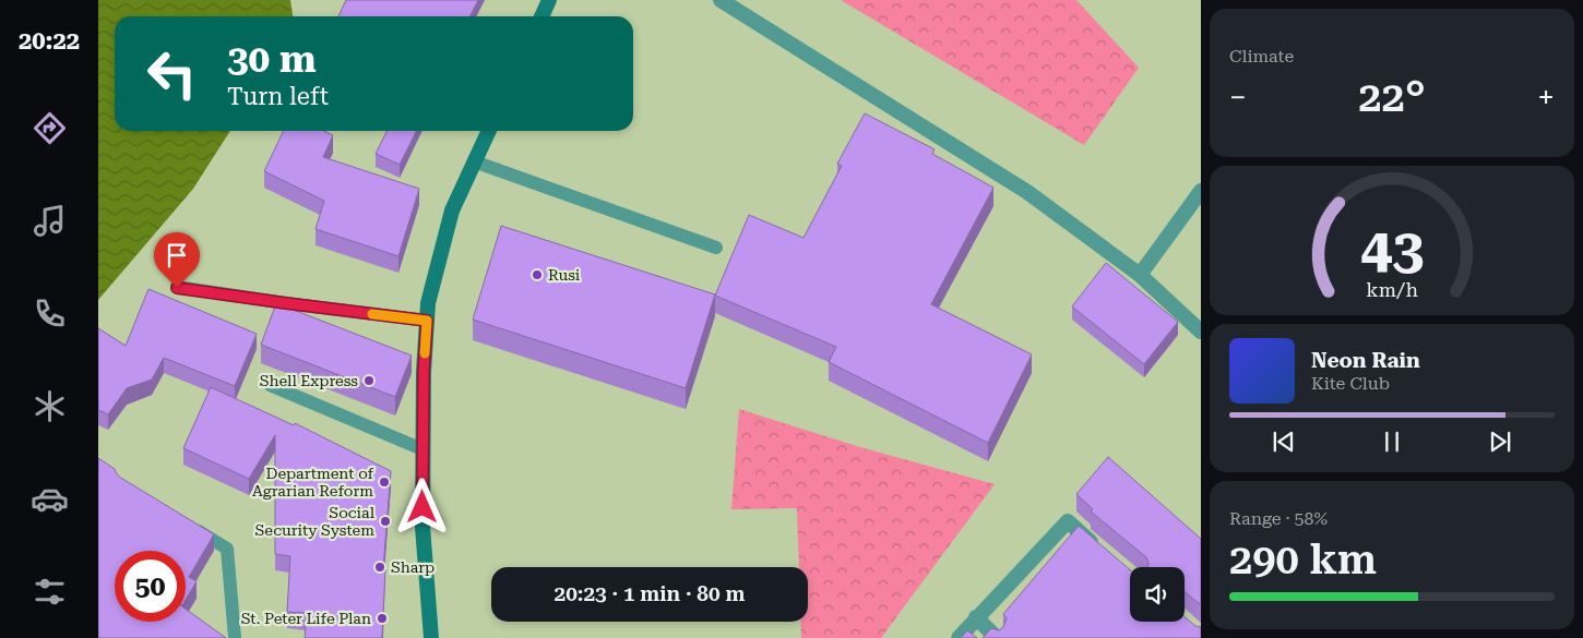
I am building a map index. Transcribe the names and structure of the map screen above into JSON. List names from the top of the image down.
{
  "places": [
    "Rusi",
    "Shell Express",
    "Department of Agrarian Reform",
    "Social Security System",
    "Sharp",
    "St. Peter Life Plan"
  ],
  "page": {
    "tabs": "20:22",
    "tile": [
      "Climate",
      ["Range · 58%", "290 km"]
    ],
    "turn": ["30 m", "Turn left"],
    "heat": ["−", "22°", "+"],
    "song": ["Neon Rain", "Kite Club"],
    "limit": "50",
    "trip": "20:23 · 1 min · 80 m",
    "gauge": ["43", "km/h"]
  }
}
